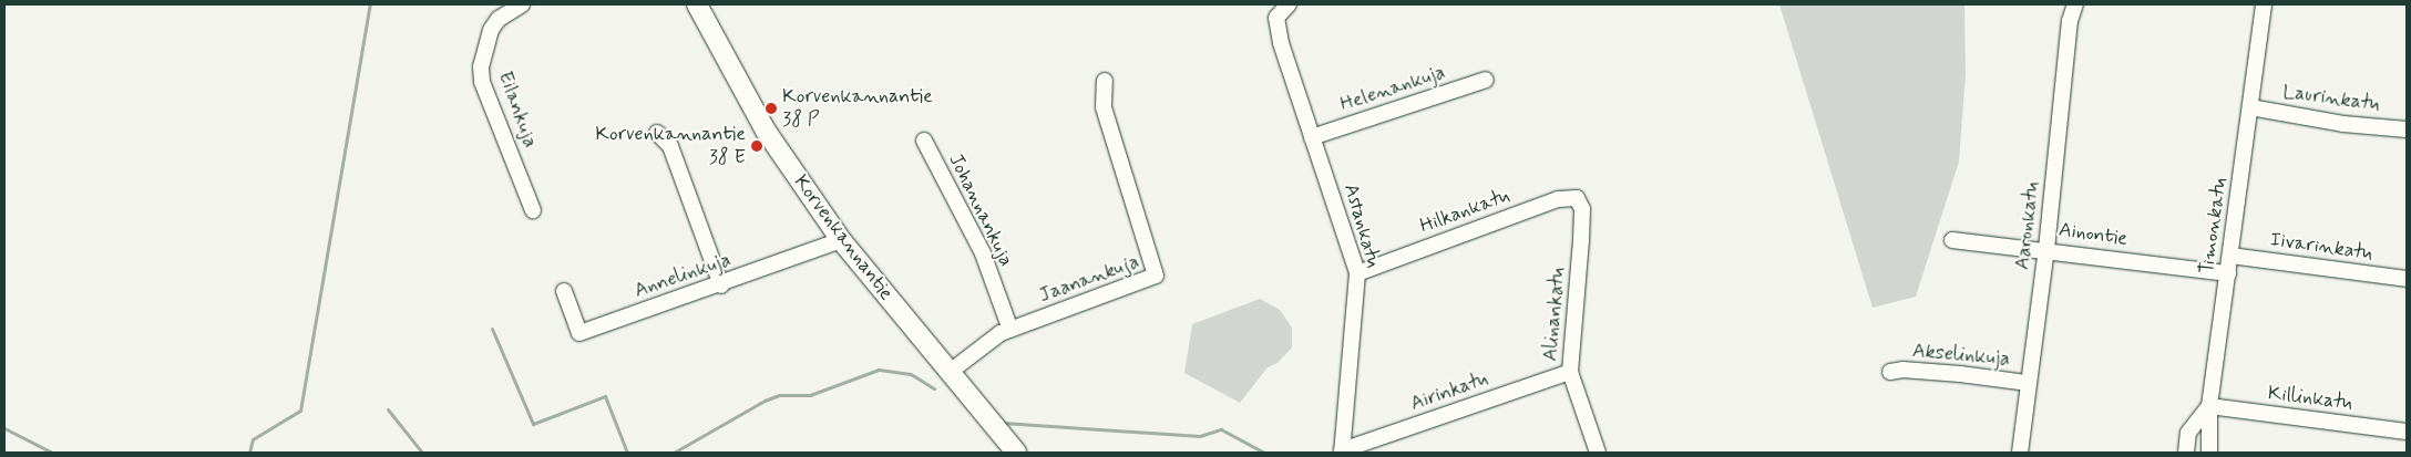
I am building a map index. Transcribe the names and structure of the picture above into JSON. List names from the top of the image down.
{
  "streets": {
    "main road": ["Korvenkannantie"],
    "street": [
      "Helenankuja",
      "Laurinkatu",
      "Eilankuja",
      "Johannankuja",
      "Hilkankatu",
      "Astankatu",
      "Aaronkatu",
      "Timonkatu",
      "Ainontie",
      "Iivarinkatu",
      "Annelinkuja",
      "Jaanankuja",
      "Alinankatu",
      "Akselinkuja",
      "Airinkatu",
      "Killinkatu"
    ]
  },
  "crossings": [
    ["Helenankuja", "Astankatu"],
    ["Laurinkatu", "Timonkatu"],
    ["Johannankuja", "Jaanankuja"],
    ["Hilkankatu", "Astankatu"],
    ["Hilkankatu", "Alinankatu"],
    ["Astankatu", "Airinkatu"],
    ["Aaronkatu", "Ainontie"],
    ["Aaronkatu", "Akselinkuja"],
    ["Timonkatu", "Ainontie"],
    ["Timonkatu", "Iivarinkatu"],
    ["Timonkatu", "Killinkatu"],
    ["Korvenkannantie", "Annelinkuja"],
    ["Korvenkannantie", "Jaanankuja"],
    ["Alinankatu", "Airinkatu"]
  ],
  "places": ["Korvenkannantie 38 P", "Korvenkannantie 38 E"]
}
